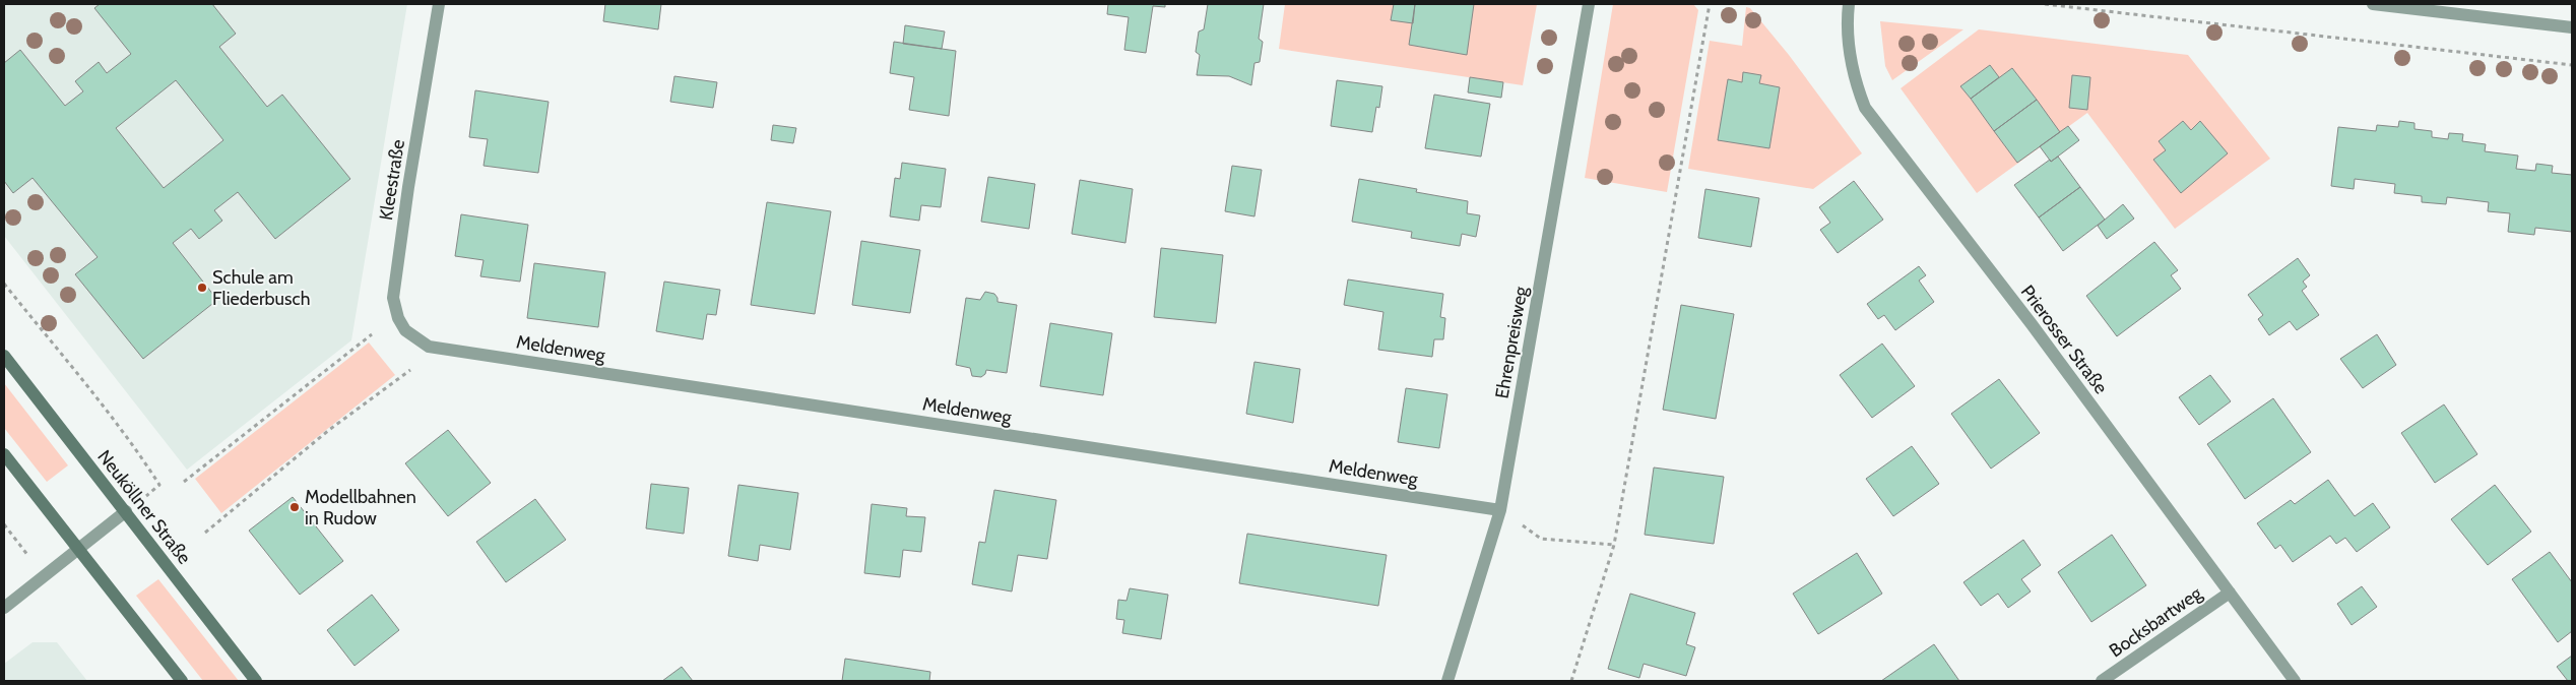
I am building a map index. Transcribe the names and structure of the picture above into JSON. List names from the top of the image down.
{
  "streets": {
    "main road": ["Neuköllner Straße"],
    "street": [
      "Kleestraße",
      "Prierosser Straße",
      "Ehrenpreisweg",
      "Meldenweg",
      "Bocksbartweg"
    ]
  },
  "crossings": [
    ["Kleestraße", "Meldenweg"],
    ["Prierosser Straße", "Bocksbartweg"],
    ["Ehrenpreisweg", "Meldenweg"]
  ],
  "places": ["Schule am Fliederbusch", "Modellbahnen in Rudow"]
}
